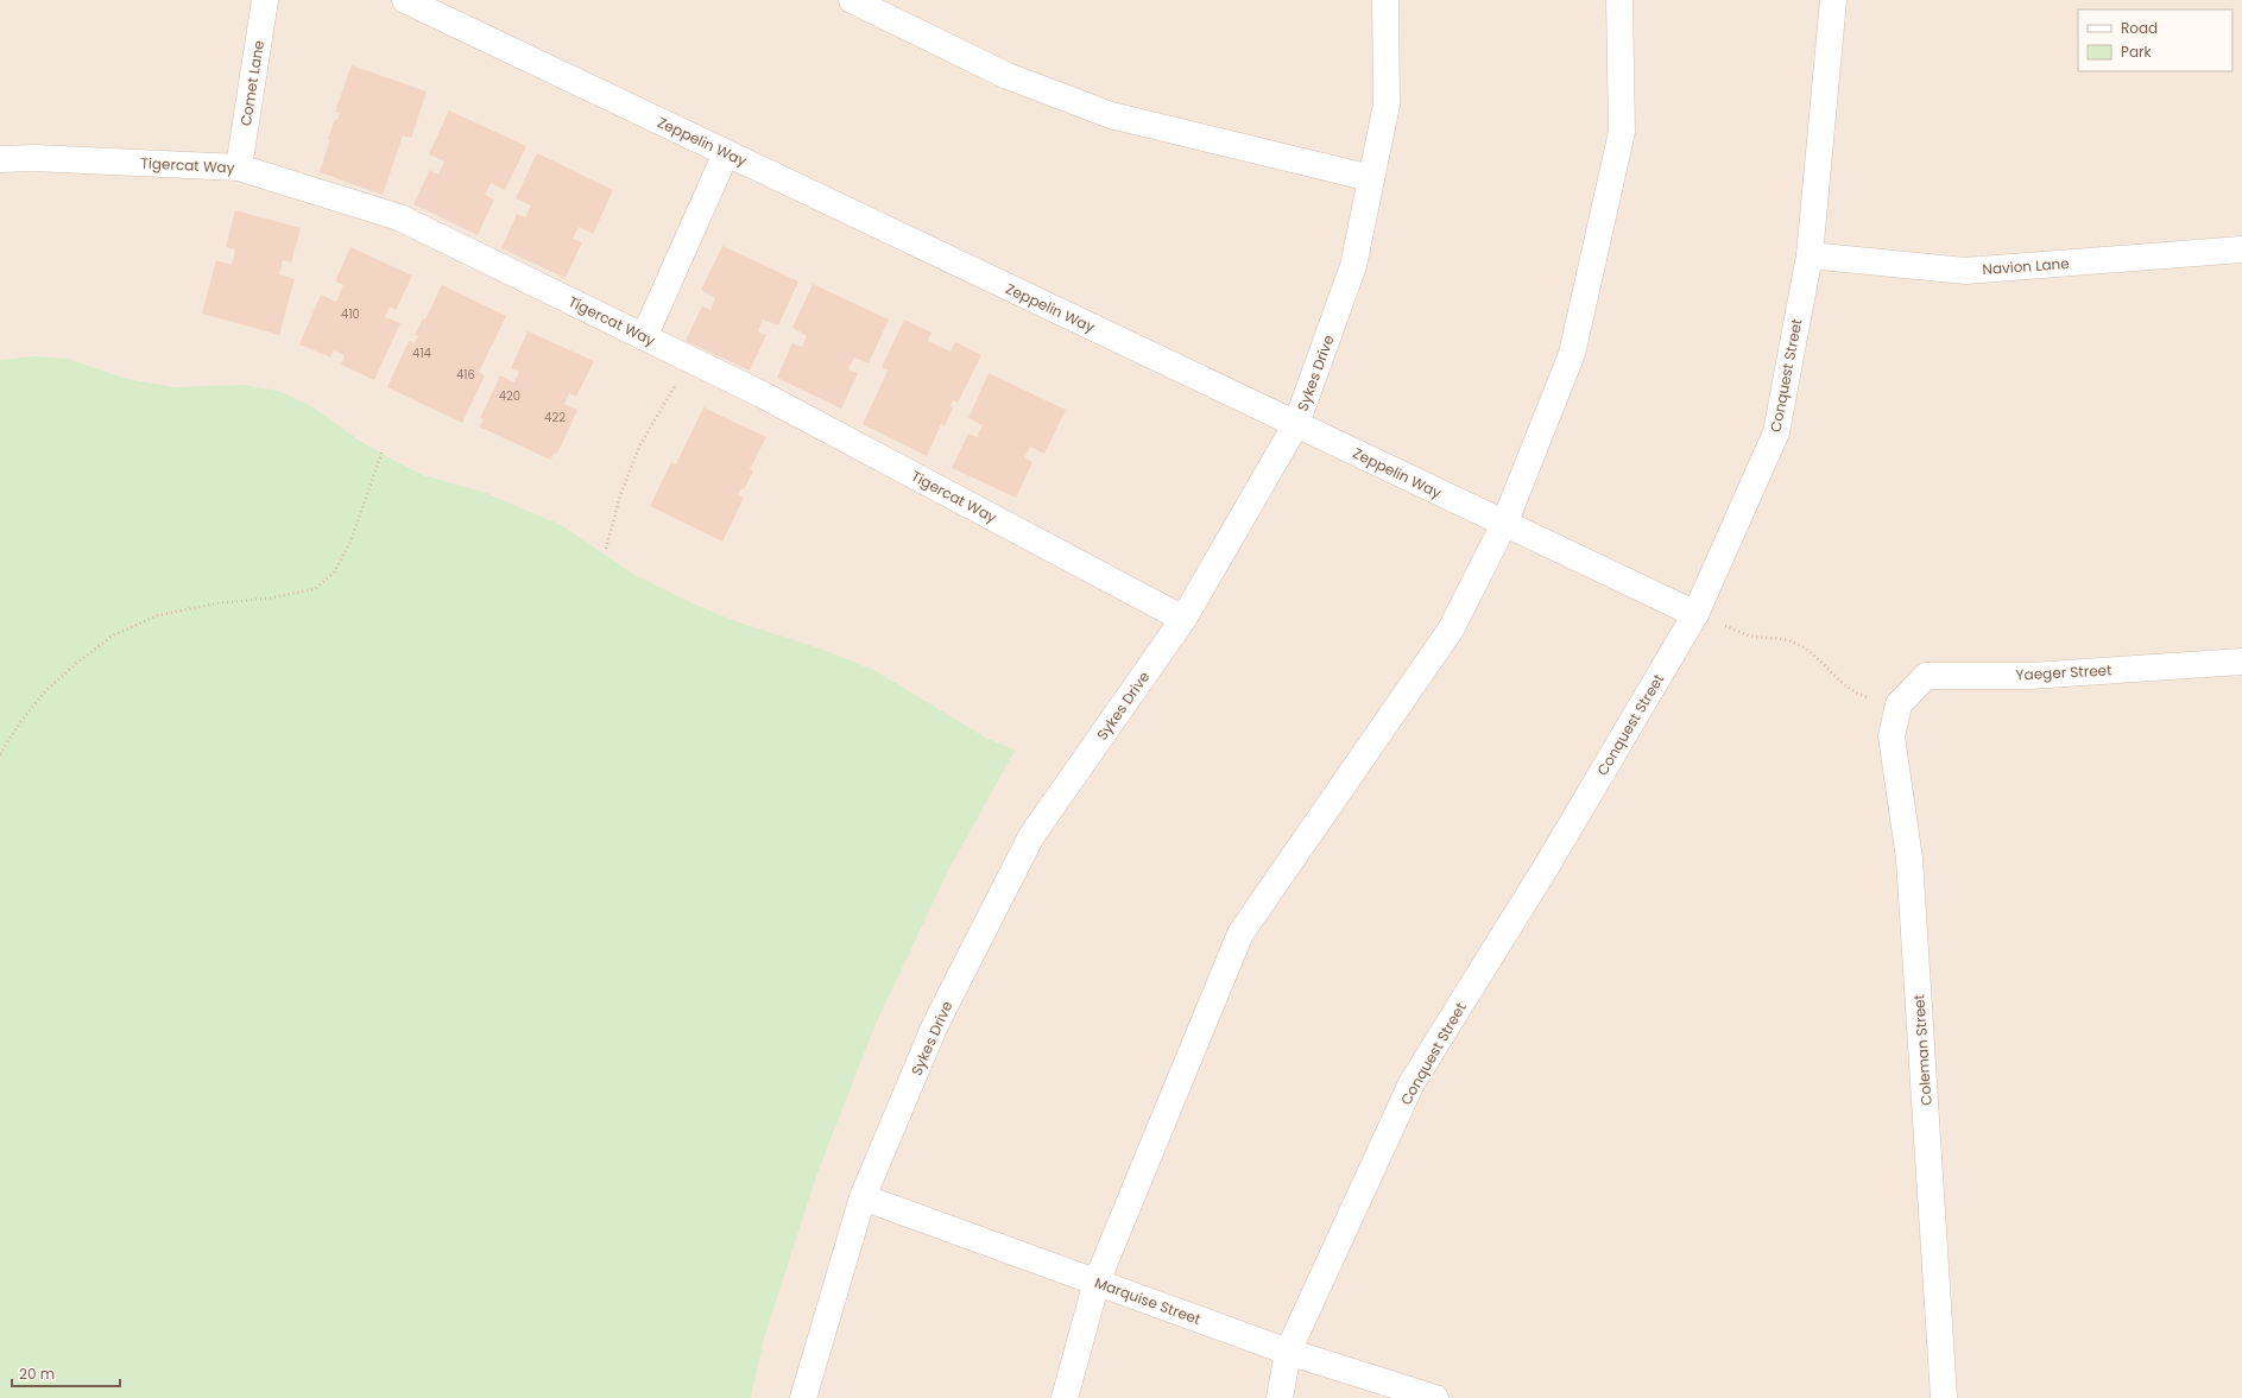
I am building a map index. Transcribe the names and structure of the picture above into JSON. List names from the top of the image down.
{
  "streets": {
    "street": [
      "Comet Lane",
      "Zeppelin Way",
      "Tigercat Way",
      "Navion Lane",
      "Sykes Drive",
      "Conquest Street",
      "Yaeger Street",
      "Coleman Street",
      "Marquise Street"
    ]
  },
  "crossings": [
    ["Comet Lane", "Tigercat Way"],
    ["Zeppelin Way", "Sykes Drive"],
    ["Zeppelin Way", "Conquest Street"],
    ["Tigercat Way", "Sykes Drive"],
    ["Navion Lane", "Conquest Street"],
    ["Sykes Drive", "Marquise Street"],
    ["Conquest Street", "Marquise Street"],
    ["Yaeger Street", "Coleman Street"]
  ],
  "house_numbers": [
    "410",
    "414",
    "416",
    "420",
    "422"
  ],
  "legend": ["Road", "Park"],
  "scale_bar": "20 m"
}
